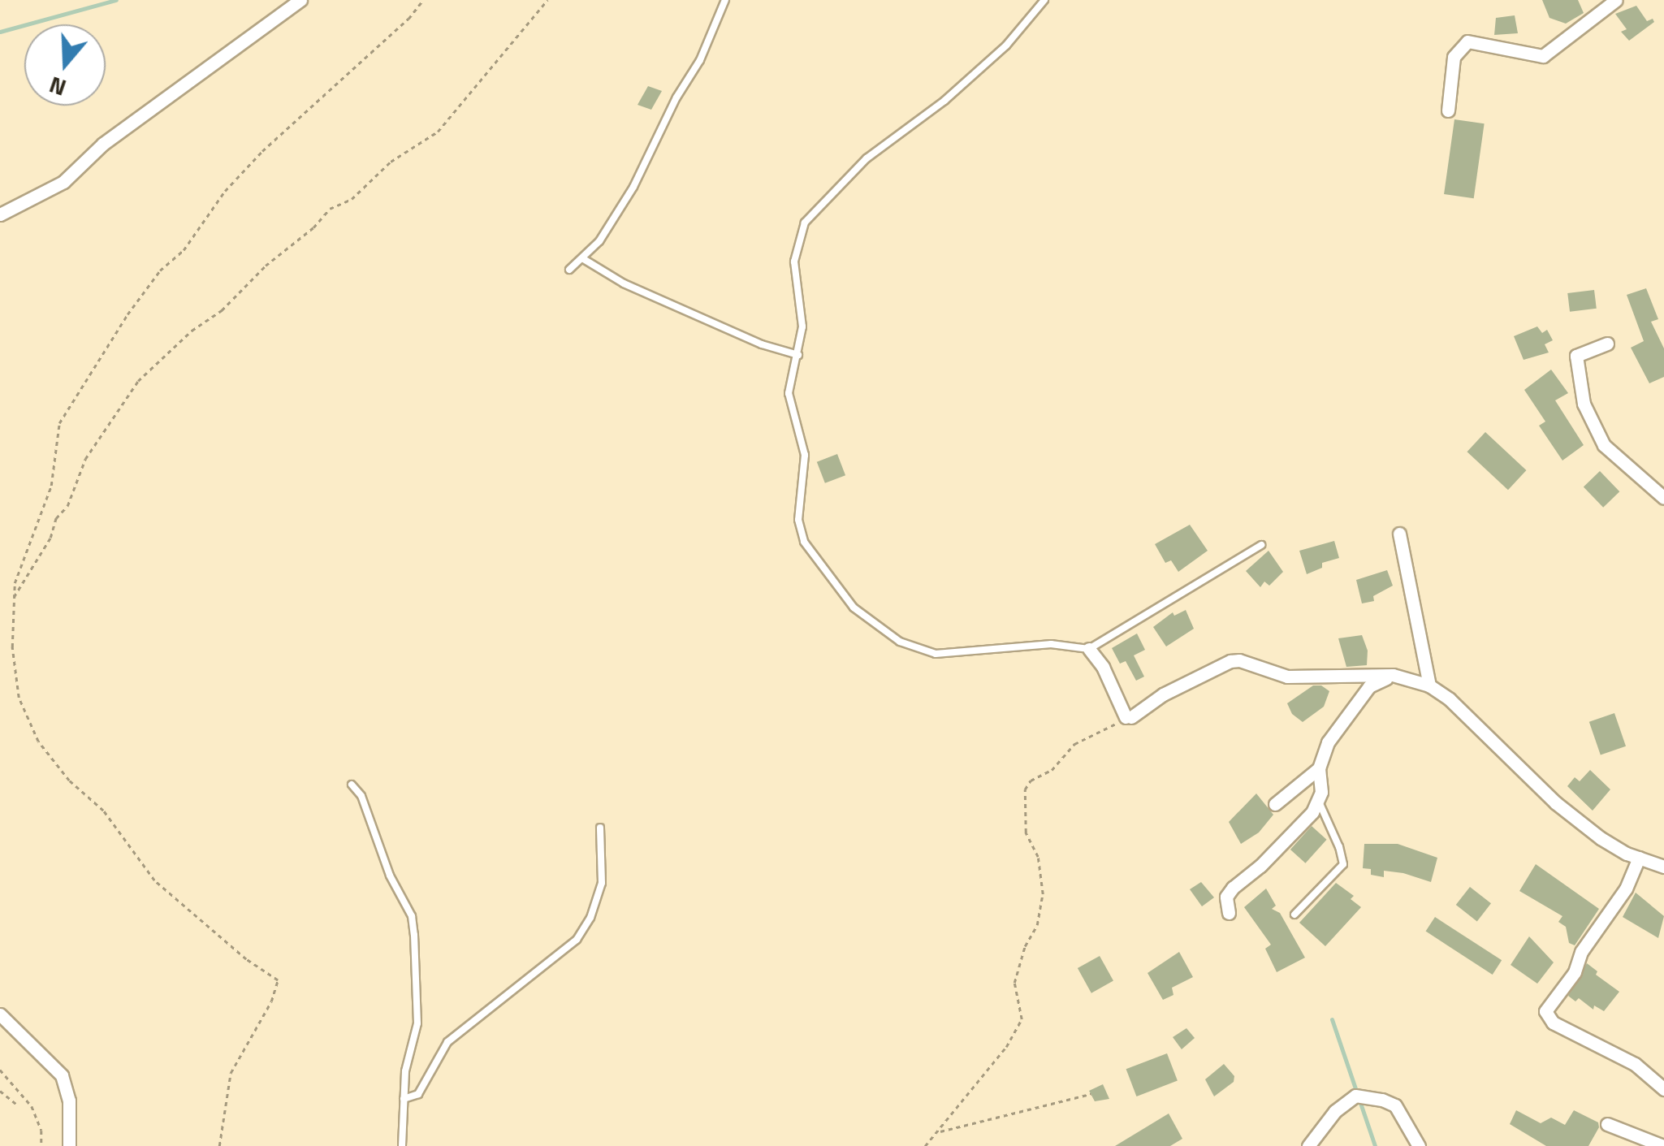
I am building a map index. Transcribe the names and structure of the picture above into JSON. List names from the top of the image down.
{
  "north": "bottom"
}
